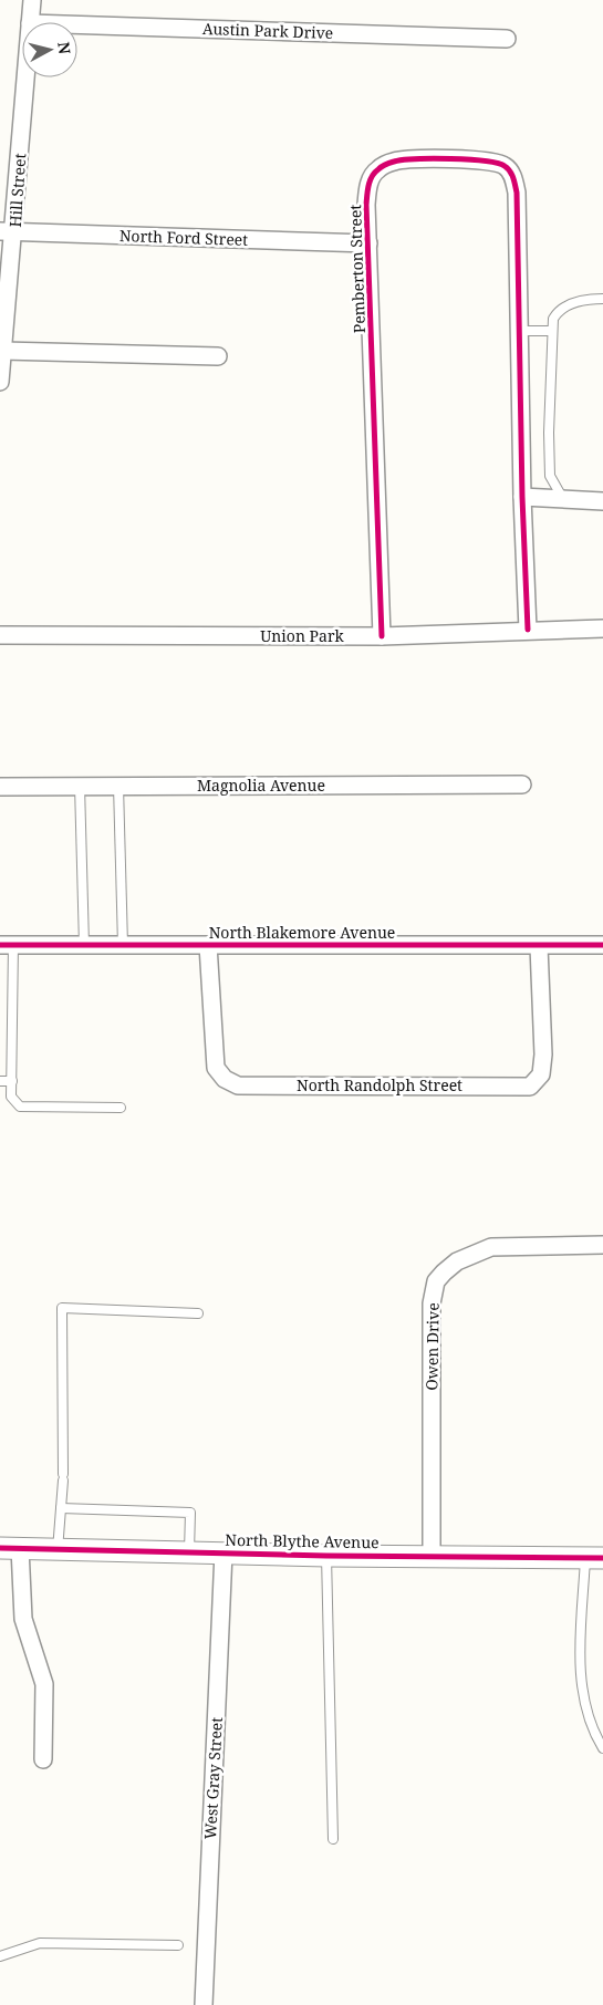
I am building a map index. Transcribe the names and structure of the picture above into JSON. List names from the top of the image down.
{
  "streets": {
    "street": [
      "Austin Park Drive",
      "Hill Street",
      "North Ford Street",
      "Pemberton Street",
      "Union Park",
      "Magnolia Avenue",
      "North Blakemore Avenue",
      "North Randolph Street",
      "Owen Drive",
      "North Blythe Avenue",
      "West Gray Street"
    ]
  },
  "crossings": [
    ["Hill Street", "North Ford Street"],
    ["North Ford Street", "Pemberton Street"],
    ["Pemberton Street", "Union Park"],
    ["North Blakemore Avenue", "North Randolph Street"],
    ["Owen Drive", "North Blythe Avenue"],
    ["North Blythe Avenue", "West Gray Street"]
  ],
  "north": "right"
}
